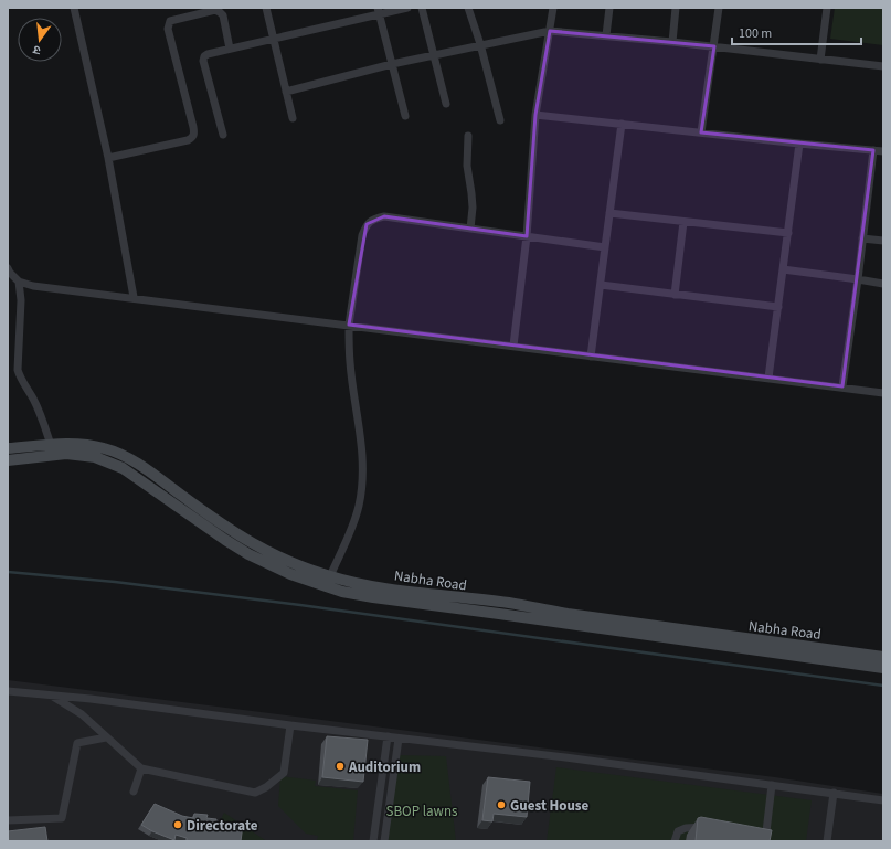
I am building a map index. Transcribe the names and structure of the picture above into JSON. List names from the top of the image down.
{
  "streets": {
    "main road": ["Nabha Road"]
  },
  "parks": ["SBOP lawns"],
  "places": ["Auditorium", "Guest House", "Directorate"],
  "scale_bar": "100 m",
  "north": "bottom"
}
